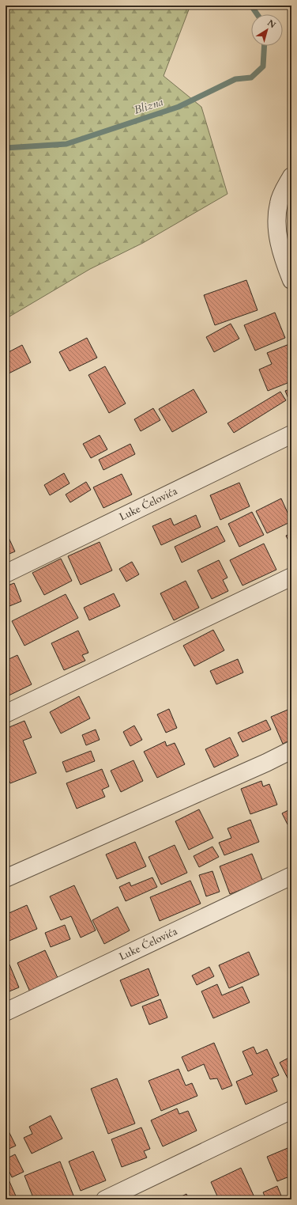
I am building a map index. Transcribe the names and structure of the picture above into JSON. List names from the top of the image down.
{
  "streets": {
    "street": ["Luke Ćelovića"]
  },
  "water": ["Blizna"],
  "north": "top right"
}
